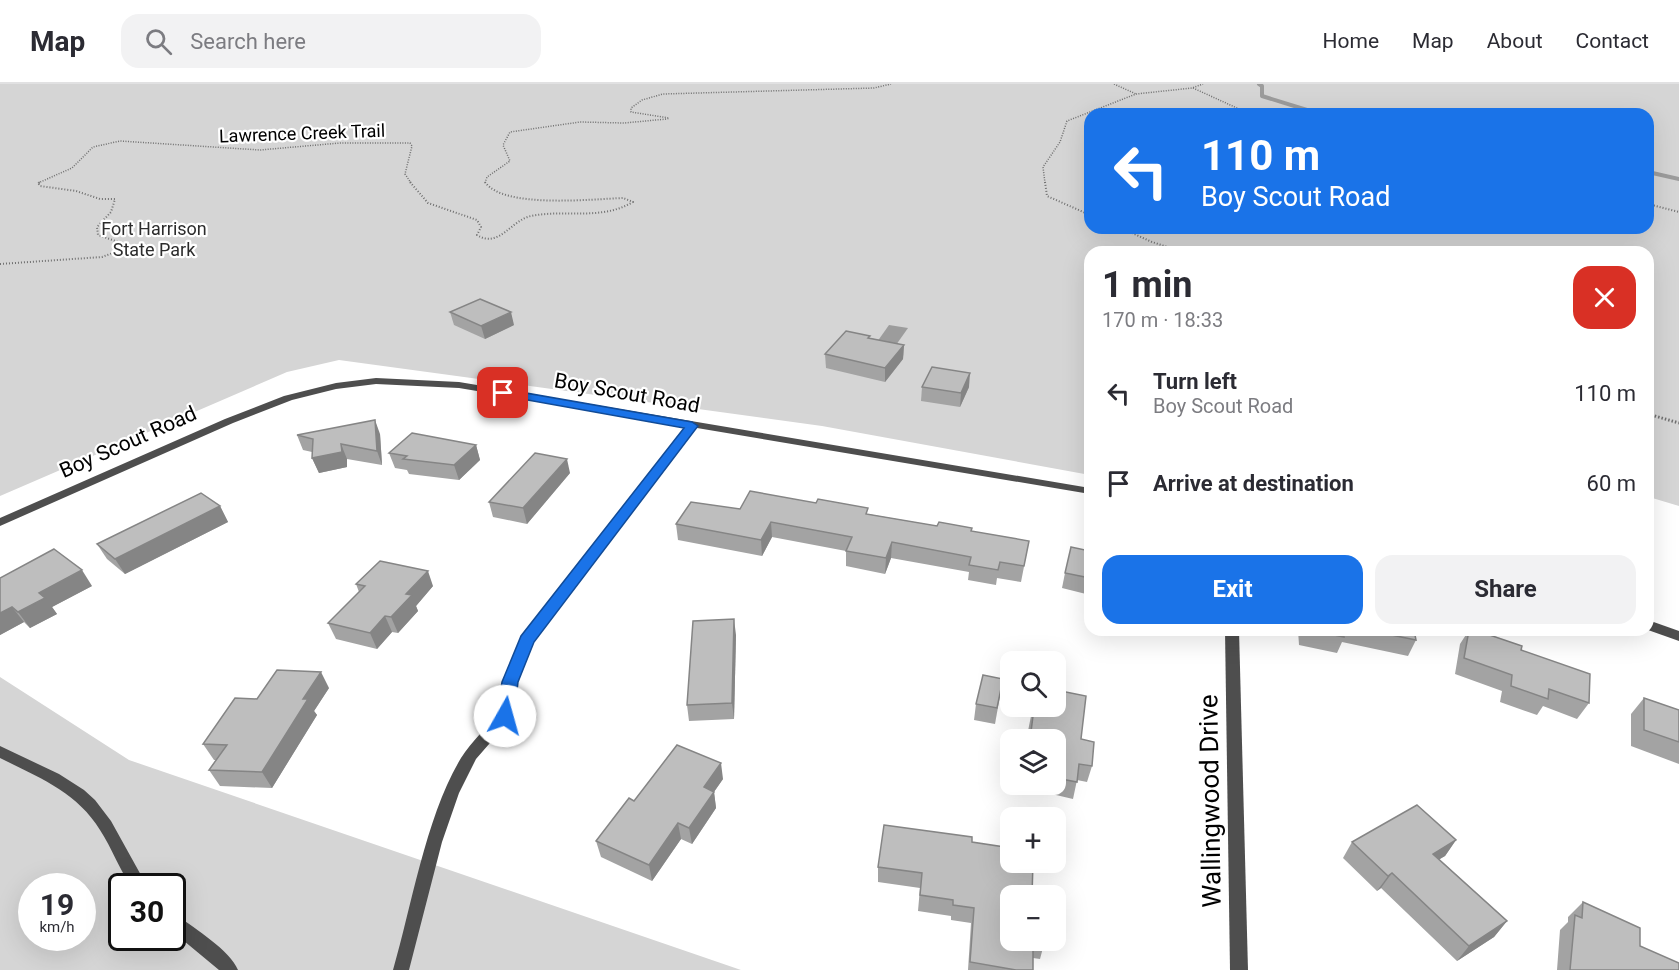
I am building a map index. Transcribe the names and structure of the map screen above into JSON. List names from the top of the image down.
{
  "streets": {
    "street": ["Boy Scout Road", "Wallingwood Drive"],
    "path": ["Lawrence Creek Trail"]
  },
  "parks": ["Fort Harrison State Park"],
  "page": {
    "header": "Map",
    "search": "Search here",
    "nav": [
      "Home",
      "Map",
      "About",
      "Contact"
    ],
    "turn": ["110 m", "Boy Scout Road"],
    "heading": ["1 min", "170 m · 18:33"],
    "list": [
      {
        "name": "Turn left",
        "note": "Boy Scout Road",
        "value": "110 m"
      },
      {
        "name": "Arrive at destination",
        "value": "60 m"
      }
    ],
    "buttons": ["Exit", "Share"],
    "map_buttons": ["+", "−"],
    "speed": "19 km/h",
    "limit": "30"
  }
}
